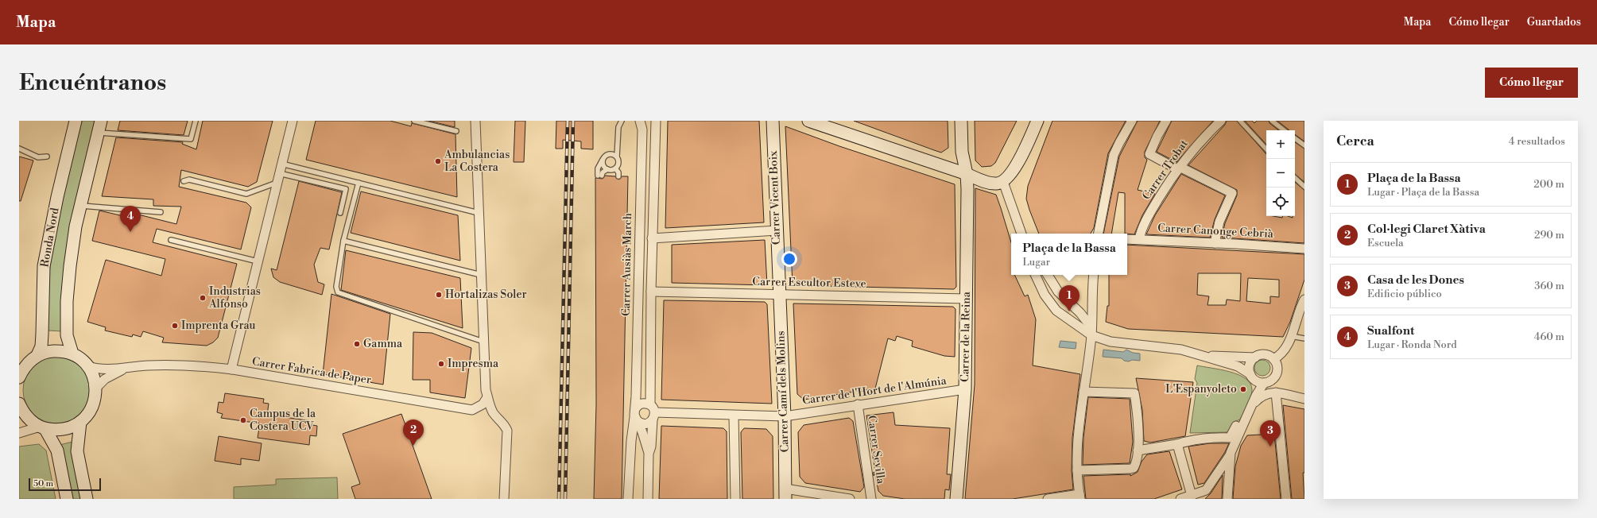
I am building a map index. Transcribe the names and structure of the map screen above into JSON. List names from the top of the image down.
{
  "streets": {
    "street": [
      "Carrer Trobat",
      "Carrer Vicent Boix",
      "Carrer Canonge Cebrià",
      "Ronda Nord",
      "Carrer Ausiàs March",
      "Carrer Escultor Esteve",
      "Carrer de la Reina",
      "Carrer Fabrica de Paper",
      "Carrer de l'Hort de l'Almúnia",
      "Carrer Camí dels Molins",
      "Carrer Sevilla"
    ]
  },
  "crossings": [
    ["Carrer Trobat", "Carrer Canonge Cebrià"],
    ["Carrer Vicent Boix", "Carrer Escultor Esteve"],
    ["Carrer Vicent Boix", "Carrer Camí dels Molins"],
    ["Carrer Ausiàs March", "Carrer de l'Hort de l'Almúnia"],
    ["Carrer Escultor Esteve", "Carrer de la Reina"],
    ["Carrer Escultor Esteve", "Carrer Camí dels Molins"],
    ["Carrer de la Reina", "Carrer de l'Hort de l'Almúnia"],
    ["Carrer de l'Hort de l'Almúnia", "Carrer Camí dels Molins"],
    ["Carrer de l'Hort de l'Almúnia", "Carrer Sevilla"]
  ],
  "places": [
    "Ambulancias La Costera",
    "Hortalizas Soler",
    "Industrias Alfonso",
    "Imprenta Grau",
    "Gamma",
    "Impresma",
    "L'Espanyoleto",
    "Campus de la Costera UCV"
  ],
  "scale_bar": "50 m",
  "page": {
    "header": "Mapa",
    "nav": ["Mapa", "Cómo llegar", "Guardados"],
    "buttons": "Cómo llegar",
    "title": "Encuéntranos",
    "heading": ["Cerca", "4 resultados"],
    "map_buttons": ["+", "−"],
    "list": [
      {
        "mark": "1",
        "name": "Plaça de la Bassa",
        "note": "Lugar · Plaça de la Bassa",
        "value": "200 m"
      },
      {
        "mark": "2",
        "name": "Col·legi Claret Xàtiva",
        "note": "Escuela",
        "value": "290 m"
      },
      {
        "mark": "3",
        "name": "Casa de les Dones",
        "note": "Edificio público",
        "value": "360 m"
      },
      {
        "mark": "4",
        "name": "Sualfont",
        "note": "Lugar · Ronda Nord",
        "value": "460 m"
      }
    ],
    "pins": [
      "4",
      "1",
      "2",
      "3"
    ],
    "popup": ["Plaça de la Bassa", "Lugar"],
    "scale": "50 m"
  }
}
